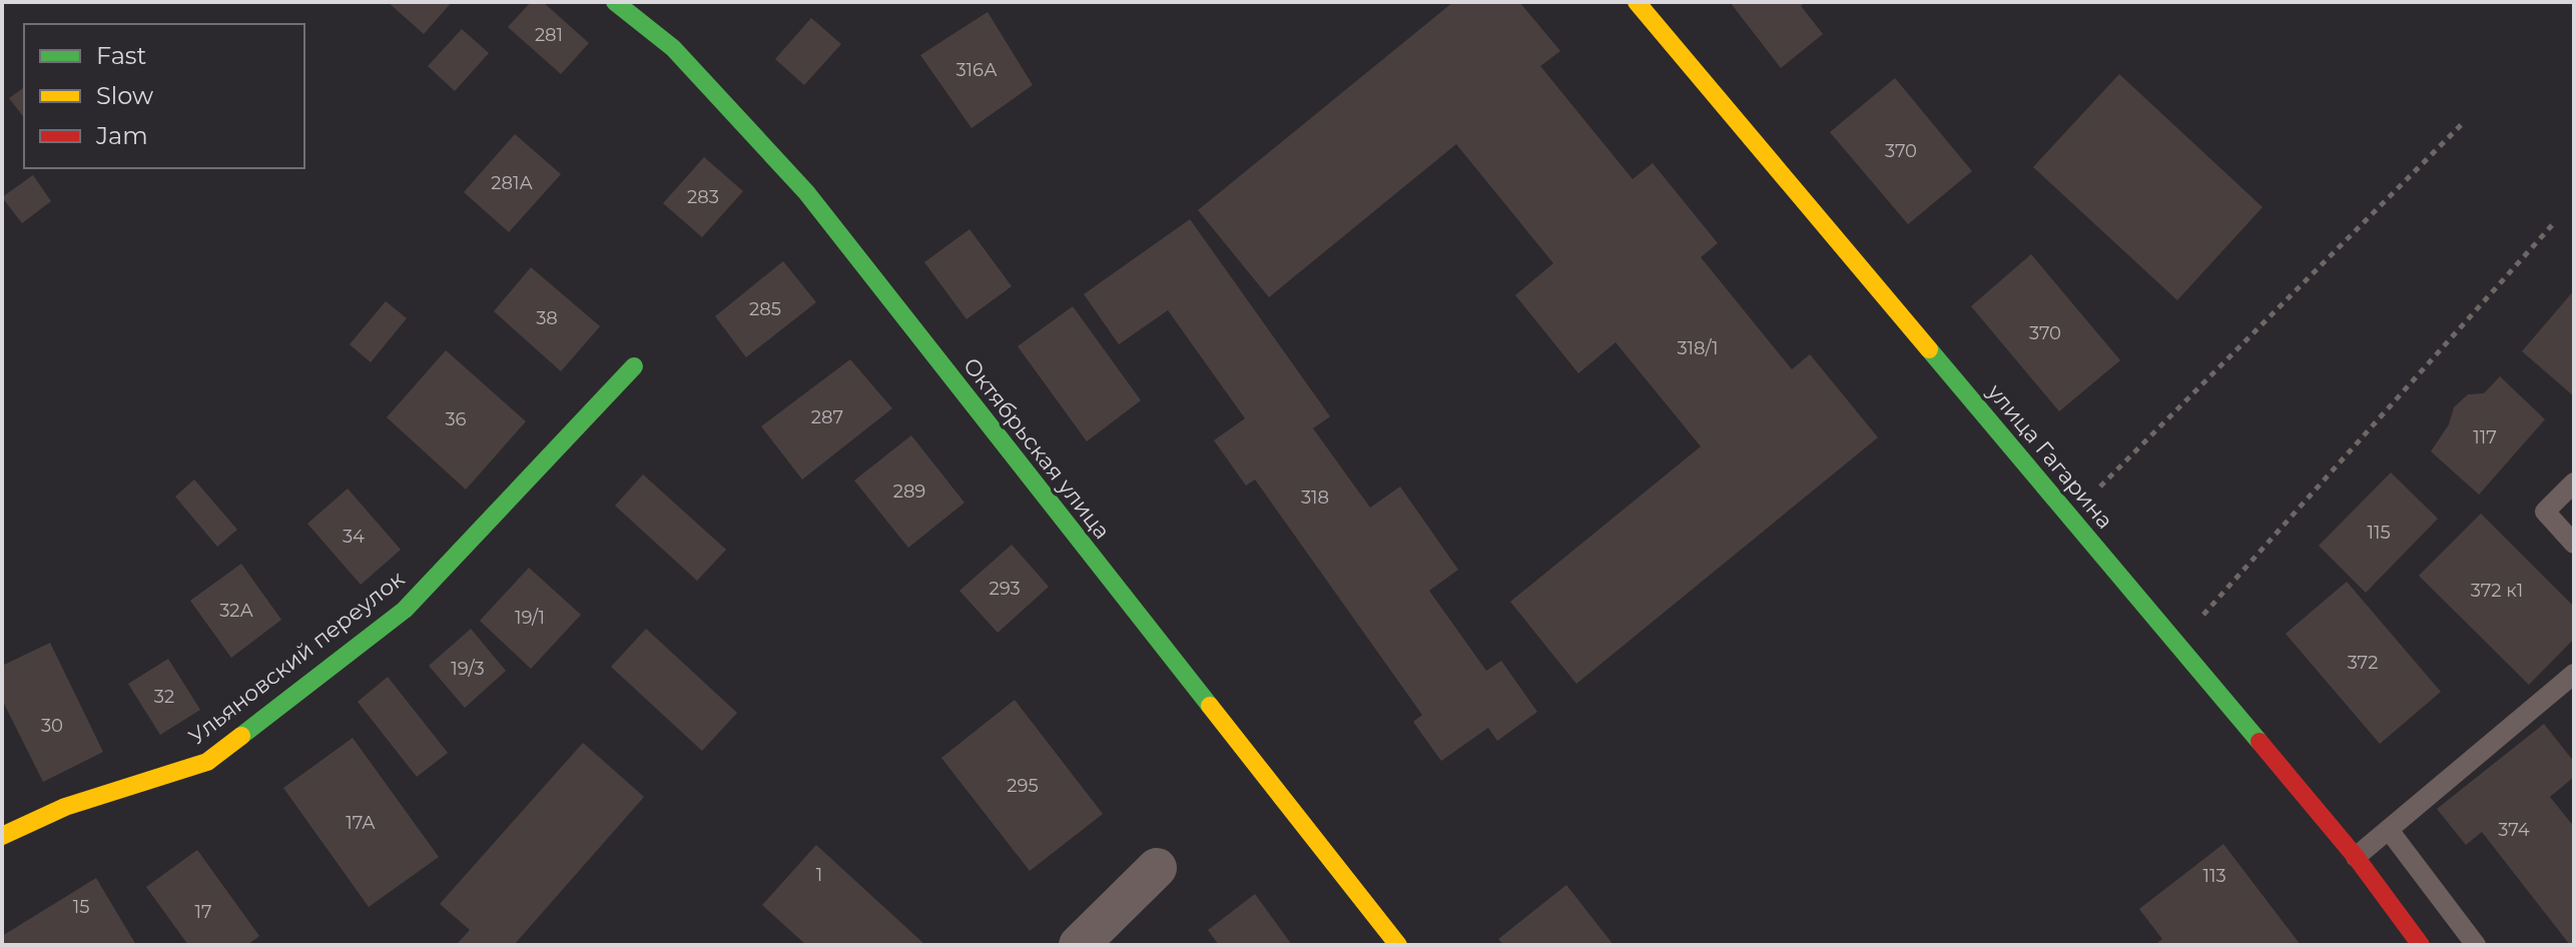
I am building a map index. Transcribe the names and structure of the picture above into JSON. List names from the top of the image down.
{
  "streets": {
    "street": ["Октябрьская улица", "улица Гагарина", "Ульяновский переулок"]
  },
  "house_numbers": [
    "281",
    "316А",
    "370",
    "281А",
    "283",
    "285",
    "38",
    "370",
    "318/1",
    "287",
    "36",
    "117",
    "289",
    "318",
    "115",
    "34",
    "293",
    "372 к1",
    "32А",
    "19/1",
    "372",
    "19/3",
    "32",
    "30",
    "295",
    "17А",
    "374",
    "1",
    "113",
    "15",
    "17"
  ],
  "legend": ["Fast", "Slow", "Jam"]
}
